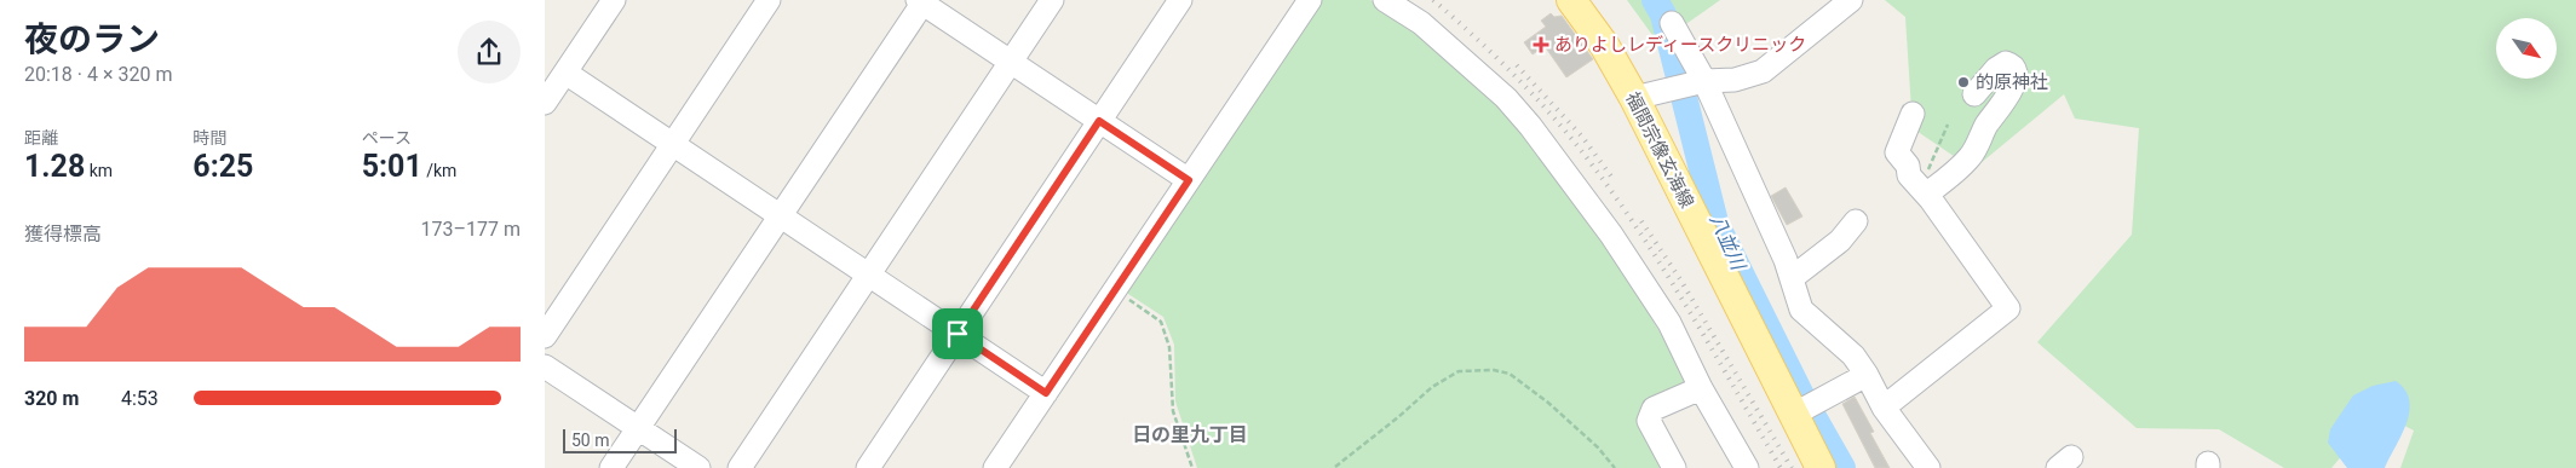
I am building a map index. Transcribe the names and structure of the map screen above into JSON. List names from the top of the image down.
{
  "streets": {
    "main road": ["福間宗像玄海線"]
  },
  "districts": ["日の里九丁目"],
  "water": ["八並川"],
  "places": {
    "health": ["ありよしレディースクリニック"],
    "other": ["的原神社"]
  },
  "scale_bar": "50 m",
  "north": "bottom right",
  "page": {
    "heading": ["夜のラン", "20:18 · 4 × 320 m"],
    "stats": [
      ["距離", "1.28 km"],
      ["時間", "6:25"],
      ["ペース", "5:01 /km"]
    ],
    "chart": ["獲得標高", "173–177 m"],
    "list": [
      {
        "name": "320 m",
        "note": "4:53"
      }
    ],
    "scale": "50 m"
  }
}
